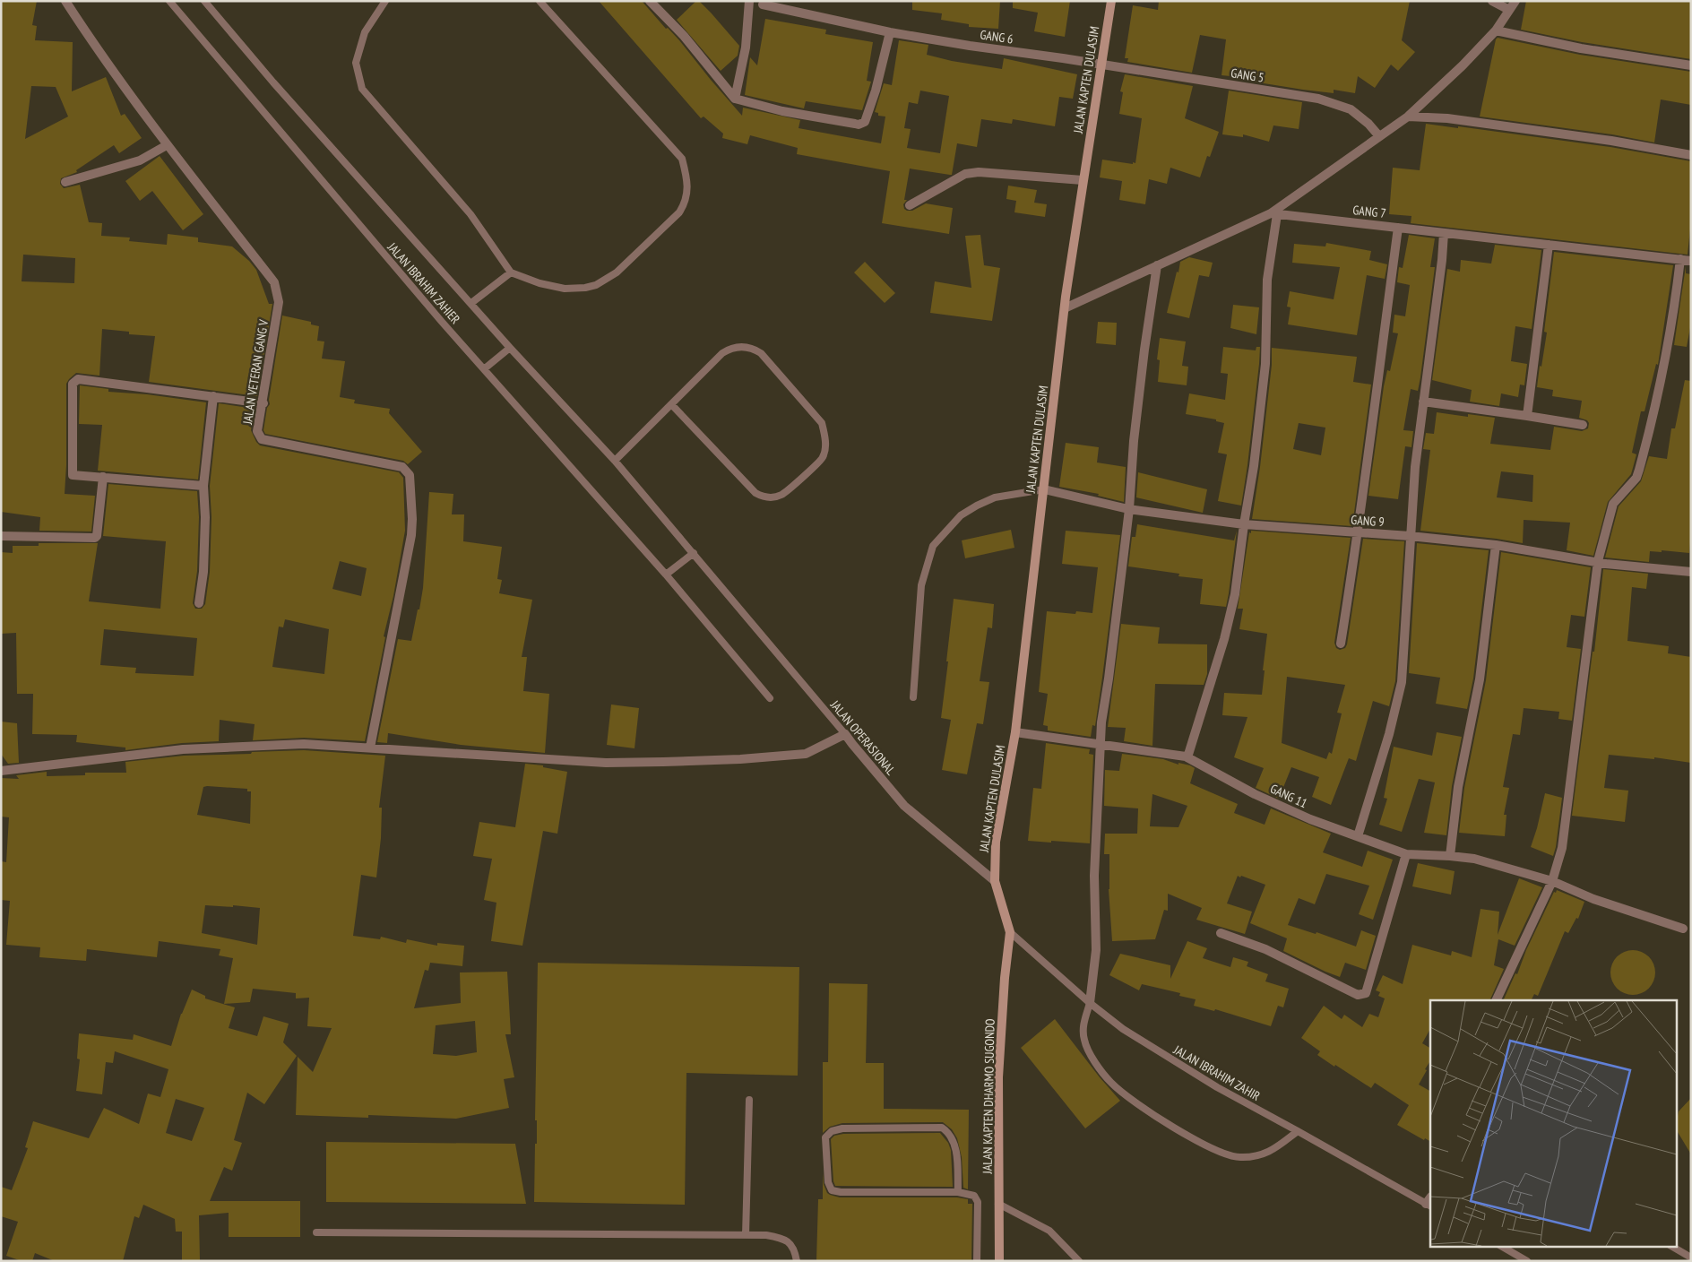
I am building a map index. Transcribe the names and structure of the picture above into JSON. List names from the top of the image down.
{
  "streets": {
    "main road": ["JALAN KAPTEN DULASIM", "JALAN KAPTEN DHARMO SUGONDO"],
    "street": [
      "GANG 6",
      "GANG 5",
      "GANG 7",
      "JALAN VETERAN GANG V",
      "GANG 9",
      "JALAN OPERASIONAL",
      "GANG 11"
    ],
    "lane": ["JALAN IBRAHIM ZAHIER", "JALAN IBRAHIM ZAHIR"]
  },
  "crossings": [
    ["GANG 6", "GANG 5"],
    ["GANG 6", "JALAN KAPTEN DULASIM"],
    ["GANG 5", "JALAN KAPTEN DULASIM"],
    ["JALAN KAPTEN DULASIM", "GANG 9"],
    ["JALAN KAPTEN DULASIM", "JALAN OPERASIONAL"],
    ["JALAN KAPTEN DULASIM", "GANG 11"],
    ["JALAN IBRAHIM ZAHIER", "JALAN OPERASIONAL"],
    ["JALAN IBRAHIM ZAHIR", "JALAN KAPTEN DHARMO SUGONDO"]
  ]
}
